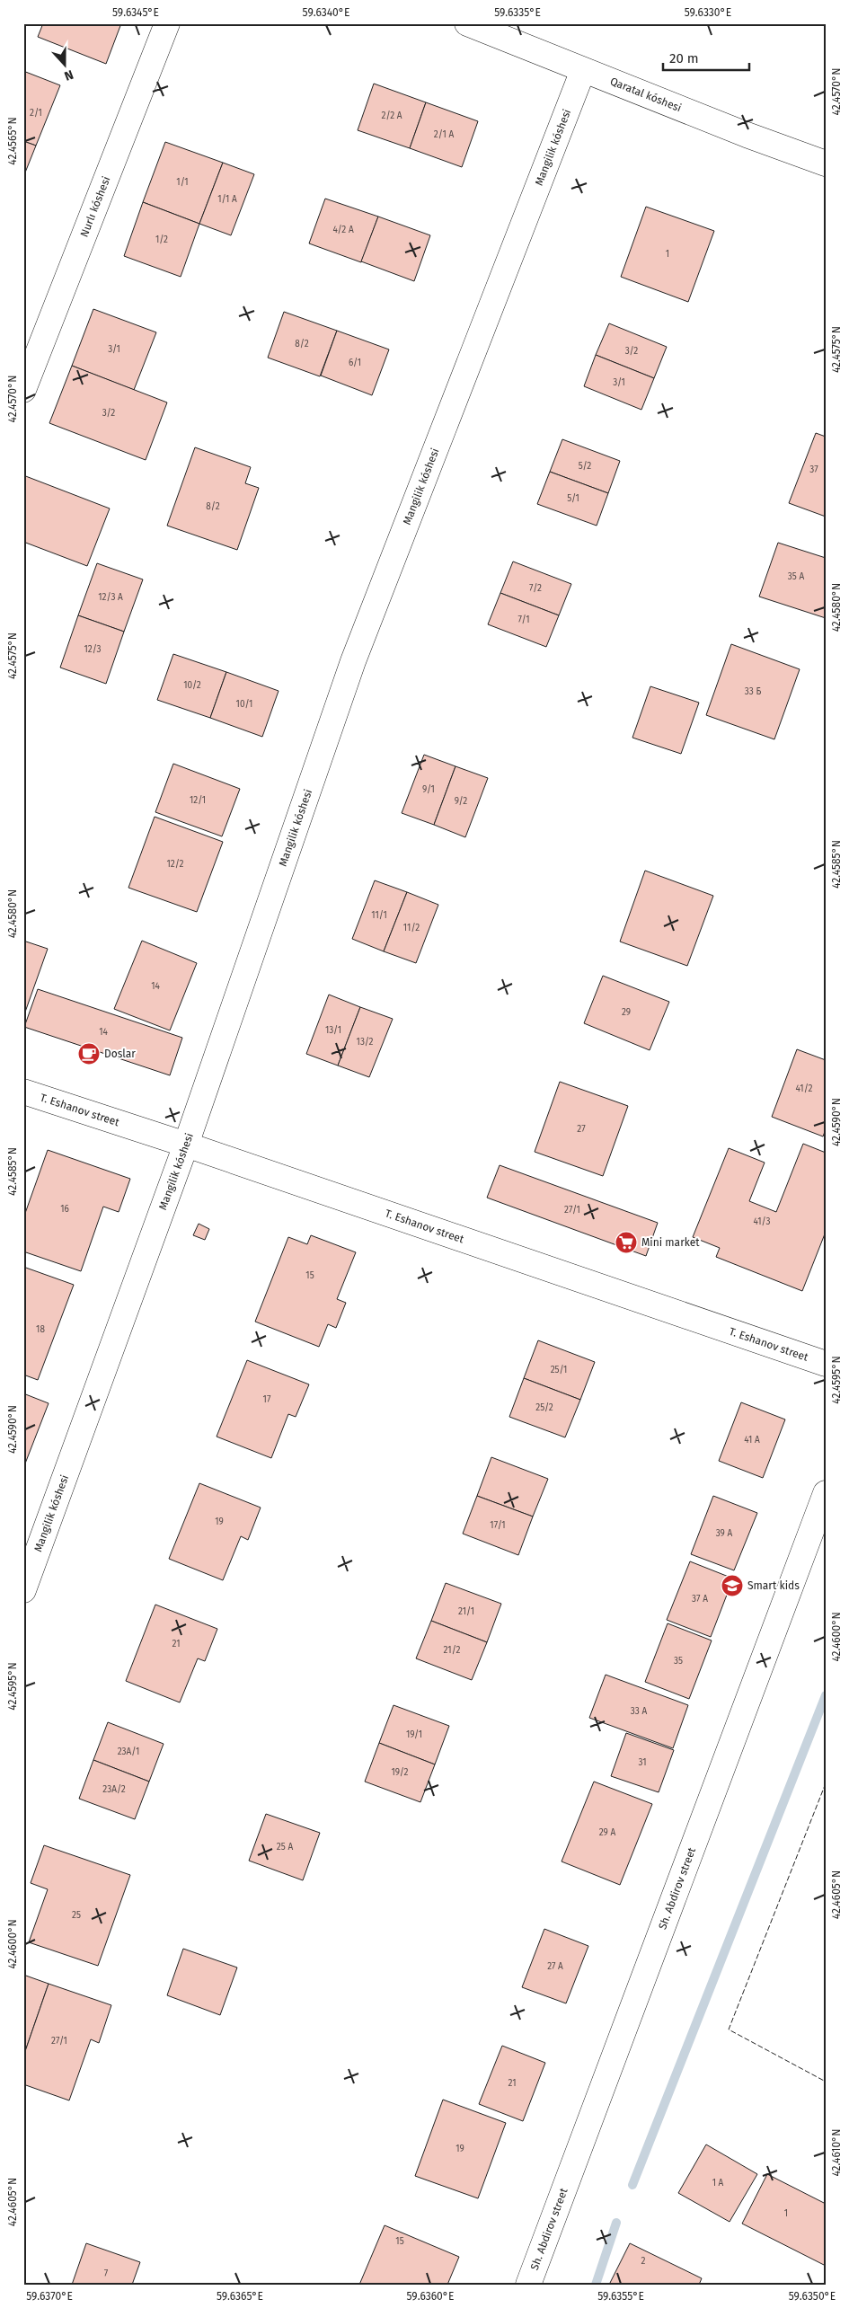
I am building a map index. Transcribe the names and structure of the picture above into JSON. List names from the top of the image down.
{
  "streets": {
    "street": [
      "Qaratal kóshesi",
      "Mangilik kóshesi",
      "Nurlı kóshesi",
      "T. Eshanov street",
      "Sh. Abdirov street"
    ]
  },
  "crossings": [
    ["Qaratal kóshesi", "Mangilik kóshesi"],
    ["Mangilik kóshesi", "T. Eshanov street"]
  ],
  "places": {
    "cafe": ["Doslar"],
    "supermarket": ["Mini market"],
    "school or university": ["Smart kids"]
  },
  "house_numbers": [
    "2/1",
    "2/2 А",
    "2/1 А",
    "1/1",
    "1/1 А",
    "4/2 А",
    "1/2",
    "1",
    "8/2",
    "3/1",
    "3/2",
    "6/1",
    "3/1",
    "3/2",
    "5/2",
    "37",
    "5/1",
    "8/2",
    "35 А",
    "7/2",
    "12/3 А",
    "7/1",
    "12/3",
    "10/2",
    "33 Б",
    "10/1",
    "9/1",
    "12/1",
    "9/2",
    "12/2",
    "11/1",
    "11/2",
    "14",
    "29",
    "13/1",
    "14",
    "13/2",
    "41/2",
    "27",
    "16",
    "27/1",
    "41/3",
    "15",
    "18",
    "25/1",
    "17",
    "25/2",
    "41 А",
    "19",
    "17/1",
    "39 А",
    "37 А",
    "21/1",
    "21",
    "21/2",
    "35",
    "33 А",
    "19/1",
    "23А/1",
    "31",
    "19/2",
    "23А/2",
    "29 А",
    "25 А",
    "25",
    "27 А",
    "27/1",
    "21",
    "19",
    "1 А",
    "1",
    "15",
    "2",
    "7"
  ],
  "scale_bar": "20 m",
  "north": "bottom",
  "coordinates": [
    "59.6345°E",
    "59.6340°E",
    "59.6335°E",
    "59.6330°E",
    "42.4570°N",
    "42.4565°N",
    "42.4575°N",
    "42.4580°N",
    "42.4585°N",
    "42.4590°N",
    "42.4595°N",
    "42.4600°N",
    "42.4605°N",
    "42.4610°N",
    "59.6370°E",
    "59.6365°E",
    "59.6360°E",
    "59.6355°E",
    "59.6350°E"
  ]
}
